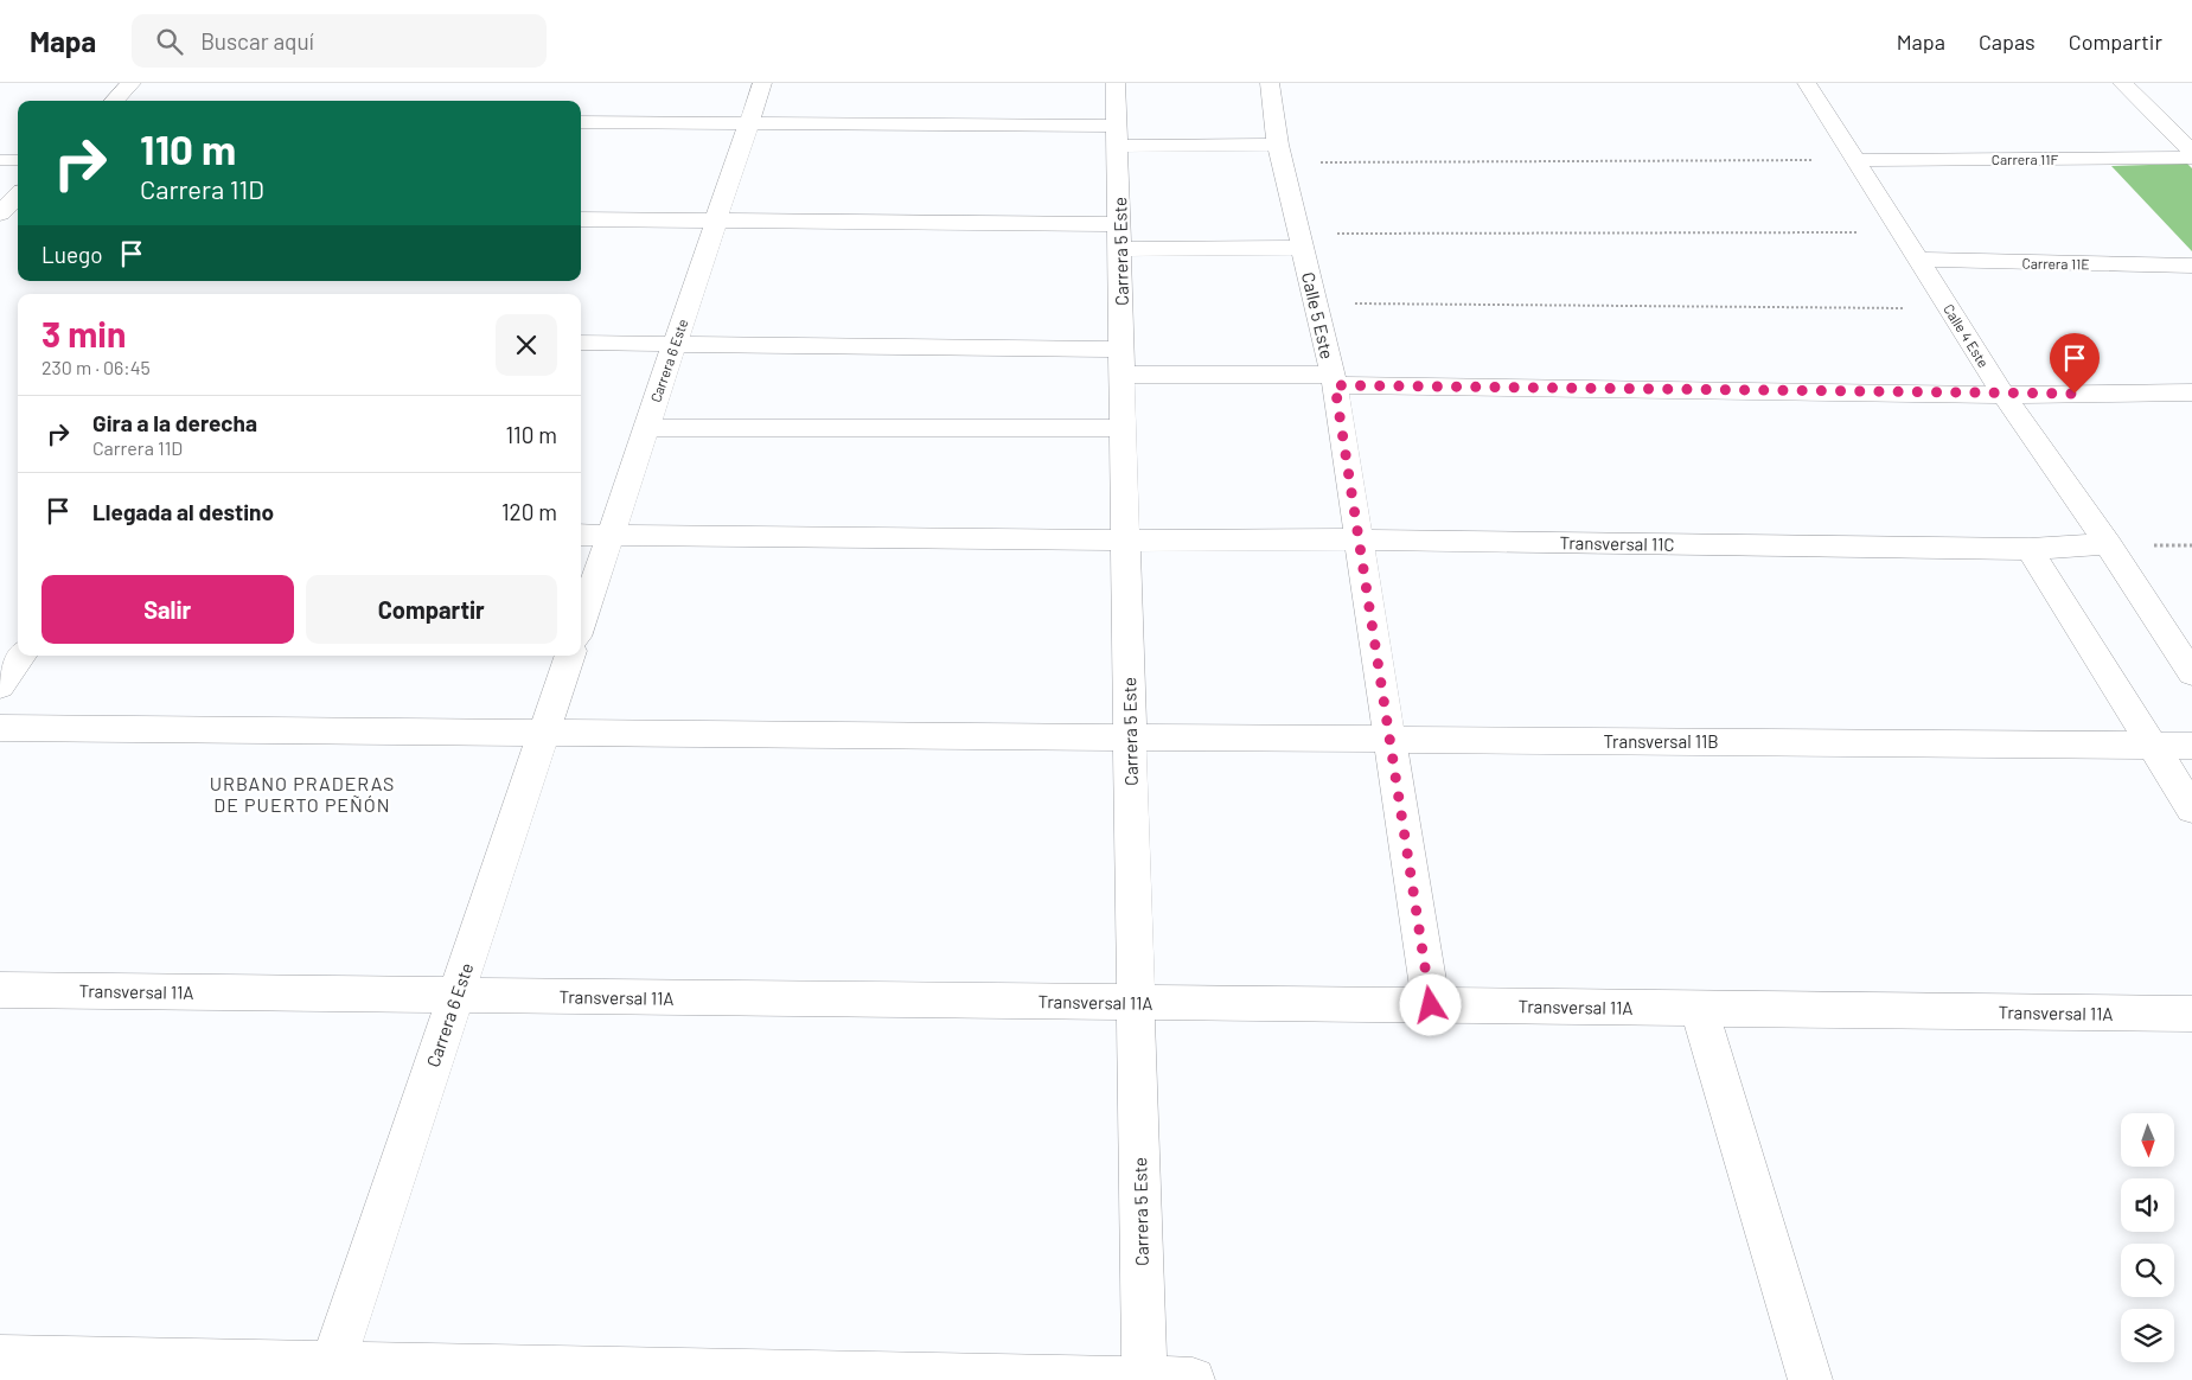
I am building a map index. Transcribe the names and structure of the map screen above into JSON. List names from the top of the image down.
{
  "streets": {
    "street": [
      "Carrera 11F",
      "Carrera 5 Este",
      "Carrera 11E",
      "Calle 5 Este",
      "Calle 4 Este",
      "Carrera 6 Este",
      "Transversal 11C",
      "Transversal 11B",
      "Transversal 11A"
    ]
  },
  "crossings": [
    ["Carrera 11F", "Calle 4 Este"],
    ["Carrera 5 Este", "Transversal 11C"],
    ["Carrera 5 Este", "Transversal 11B"],
    ["Carrera 5 Este", "Transversal 11A"],
    ["Carrera 11E", "Calle 4 Este"],
    ["Calle 5 Este", "Transversal 11C"],
    ["Calle 5 Este", "Transversal 11B"],
    ["Calle 5 Este", "Transversal 11A"],
    ["Calle 4 Este", "Transversal 11C"],
    ["Carrera 6 Este", "Transversal 11C"],
    ["Carrera 6 Este", "Transversal 11B"],
    ["Carrera 6 Este", "Transversal 11A"]
  ],
  "districts": ["URBANO PRADERAS DE PUERTO PEÑÓN"],
  "north": "bottom",
  "page": {
    "header": "Mapa",
    "search": "Buscar aquí",
    "nav": ["Mapa", "Capas", "Compartir"],
    "turn": ["110 m", "Carrera 11D"],
    "then": "Luego",
    "heading": ["3 min", "230 m · 06:45"],
    "list": [
      {
        "name": "Gira a la derecha",
        "note": "Carrera 11D",
        "value": "110 m"
      },
      {
        "name": "Llegada al destino",
        "value": "120 m"
      }
    ],
    "buttons": ["Salir", "Compartir"]
  }
}
